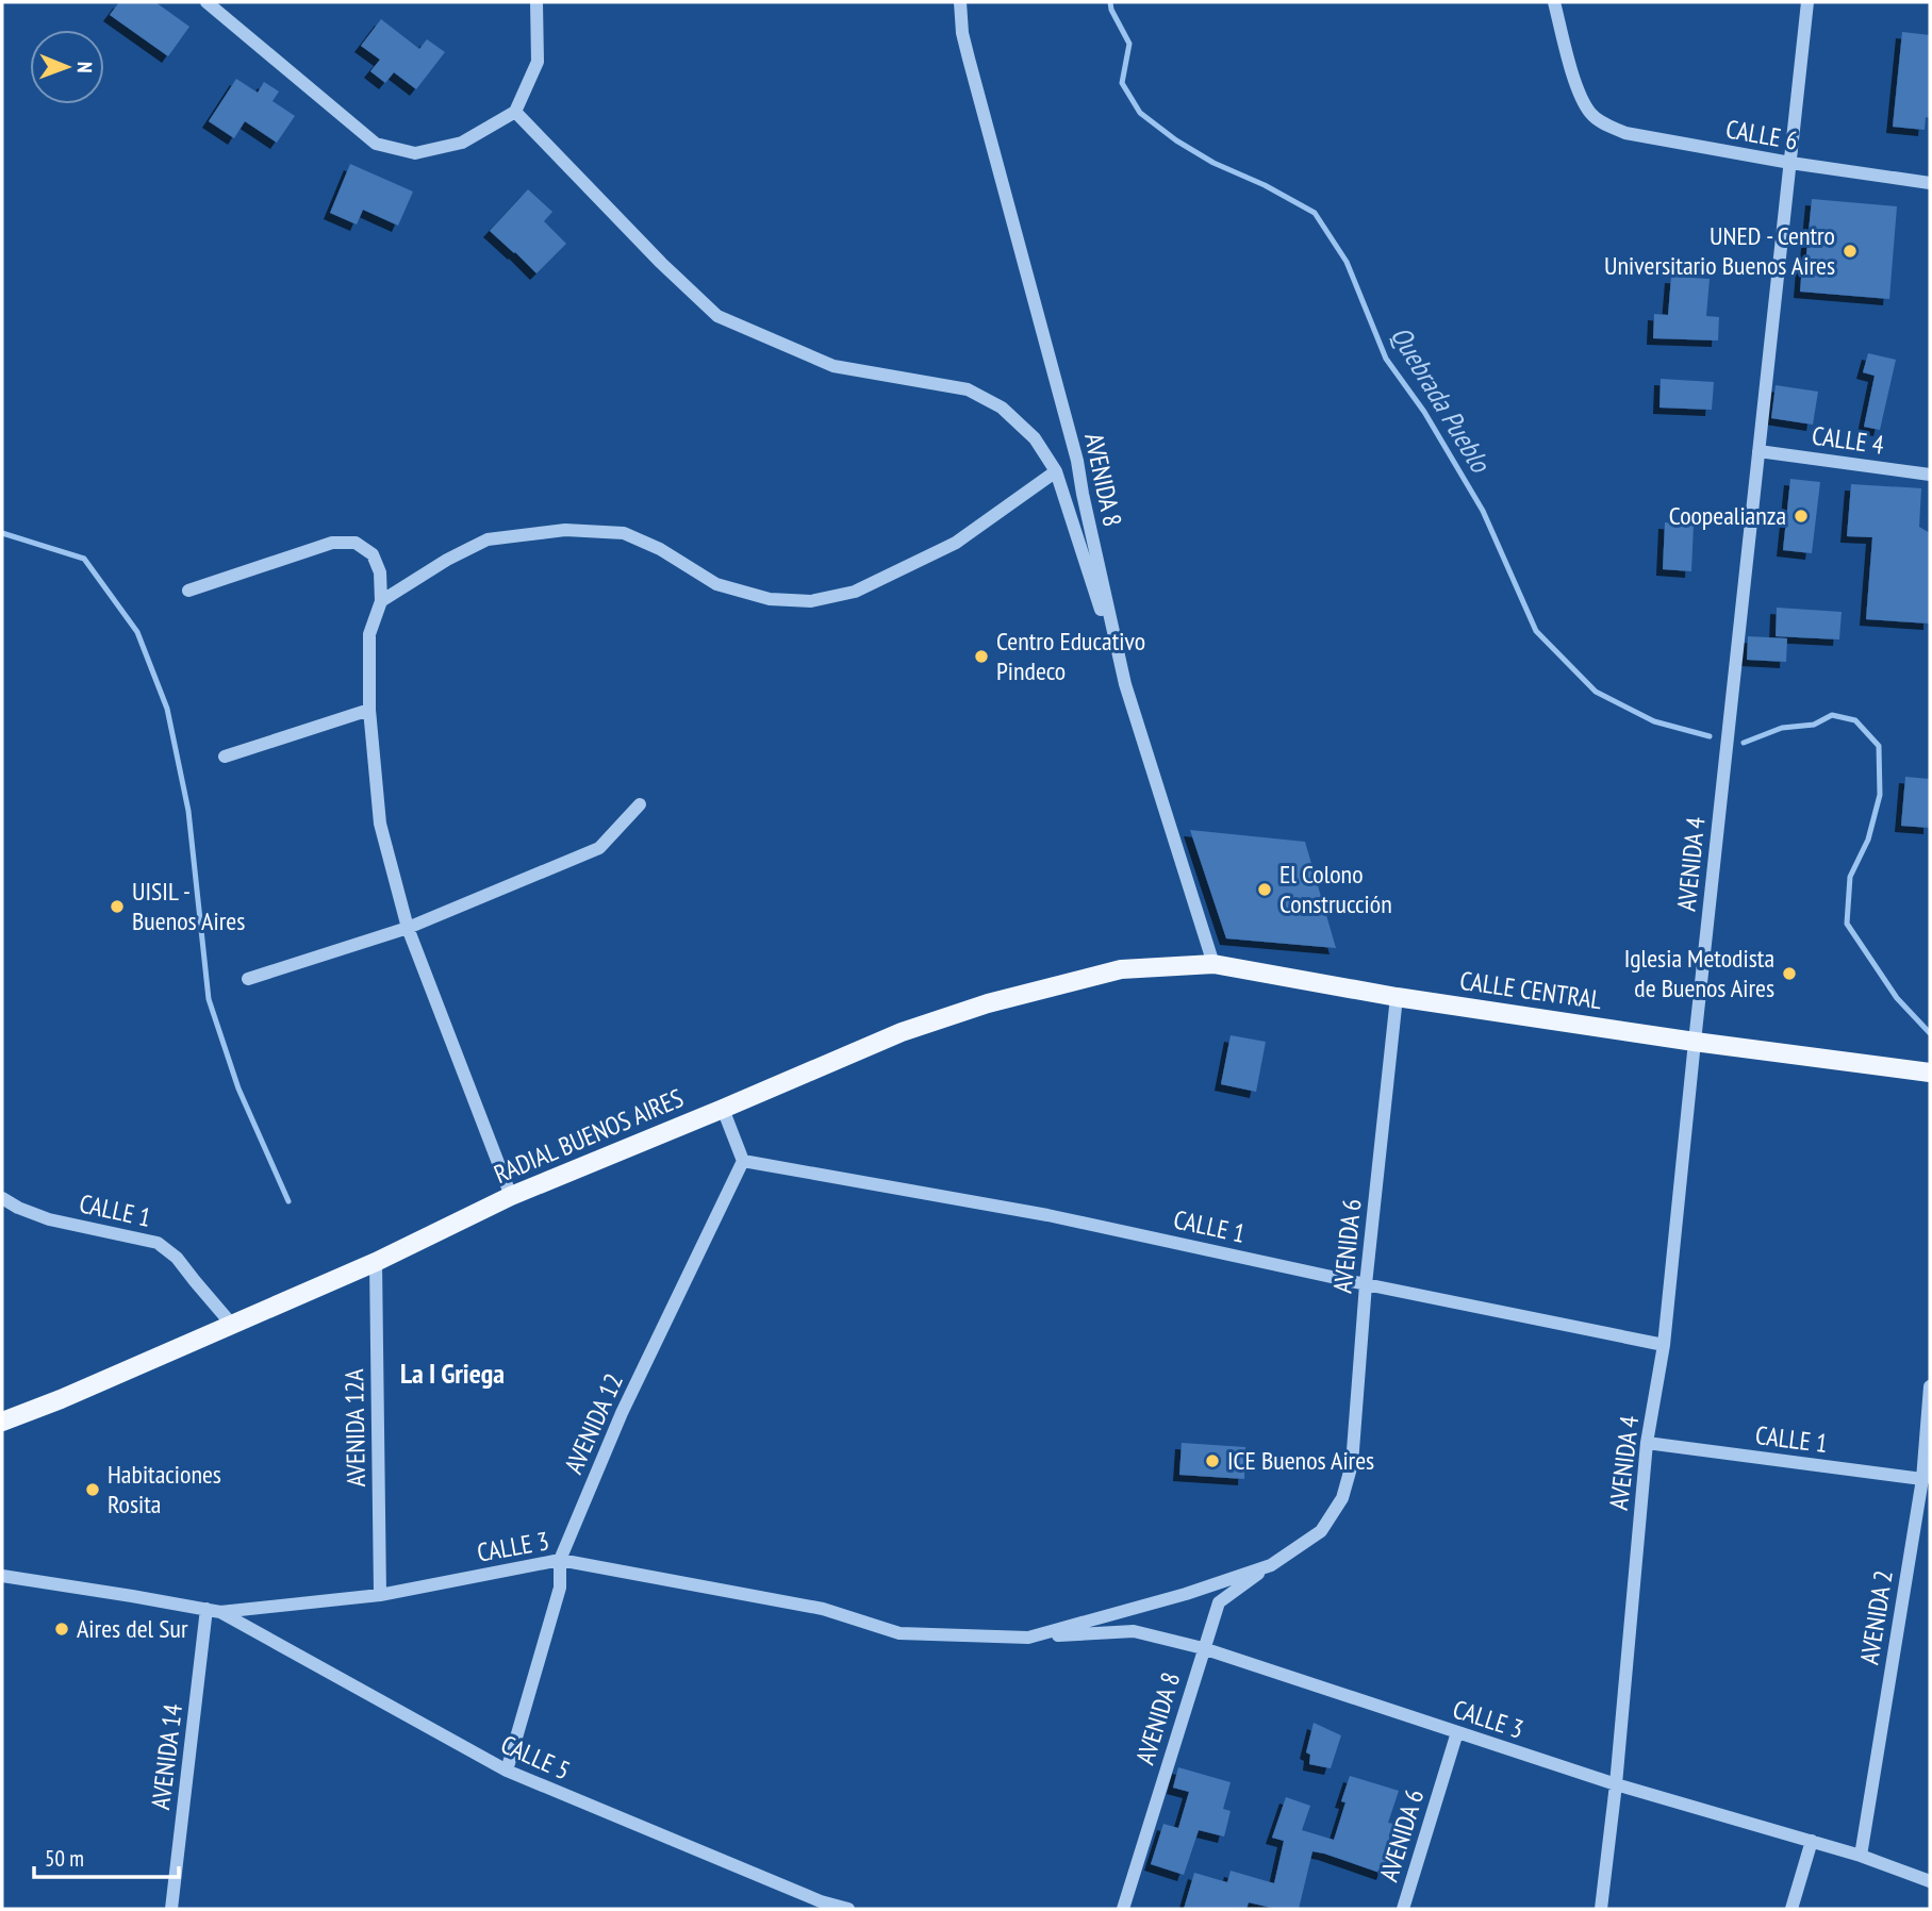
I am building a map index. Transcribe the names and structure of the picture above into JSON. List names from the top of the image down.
{
  "streets": {
    "main road": ["CALLE CENTRAL", "RADIAL BUENOS AIRES"],
    "street": [
      "CALLE 6",
      "CALLE 4",
      "AVENIDA 8",
      "AVENIDA 4",
      "CALLE 1",
      "AVENIDA 6",
      "AVENIDA 12",
      "AVENIDA 12A",
      "CALLE 3",
      "AVENIDA 2",
      "AVENIDA 14",
      "CALLE 5"
    ]
  },
  "crossings": [
    ["CALLE 6", "AVENIDA 4"],
    ["CALLE 4", "AVENIDA 4"],
    ["AVENIDA 8", "CALLE CENTRAL"],
    ["AVENIDA 8", "RADIAL BUENOS AIRES"],
    ["AVENIDA 8", "CALLE 3"],
    ["AVENIDA 4", "CALLE CENTRAL"],
    ["AVENIDA 4", "CALLE 1"],
    ["AVENIDA 4", "CALLE 3"],
    ["CALLE CENTRAL", "RADIAL BUENOS AIRES"],
    ["CALLE CENTRAL", "AVENIDA 6"],
    ["RADIAL BUENOS AIRES", "CALLE 1"],
    ["RADIAL BUENOS AIRES", "AVENIDA 12A"],
    ["CALLE 1", "AVENIDA 6"],
    ["CALLE 1", "AVENIDA 12"],
    ["CALLE 1", "AVENIDA 2"],
    ["AVENIDA 6", "CALLE 3"],
    ["AVENIDA 12", "CALLE 3"],
    ["AVENIDA 12", "CALLE 5"],
    ["AVENIDA 12A", "CALLE 3"],
    ["CALLE 3", "AVENIDA 2"],
    ["CALLE 3", "AVENIDA 14"],
    ["CALLE 3", "CALLE 5"],
    ["AVENIDA 14", "CALLE 5"]
  ],
  "districts": ["La I Griega"],
  "water": ["Quebrada Pueblo"],
  "places": [
    "UNED - Centro Universitario Buenos Aires",
    "Coopealianza",
    "Centro Educativo Pindeco",
    "El Colono Construcción",
    "UISIL - Buenos Aires",
    "Iglesia Metodista de Buenos Aires",
    "ICE Buenos Aires",
    "Habitaciones Rosita",
    "Aires del Sur"
  ],
  "scale_bar": "50 m",
  "north": "right"
}
